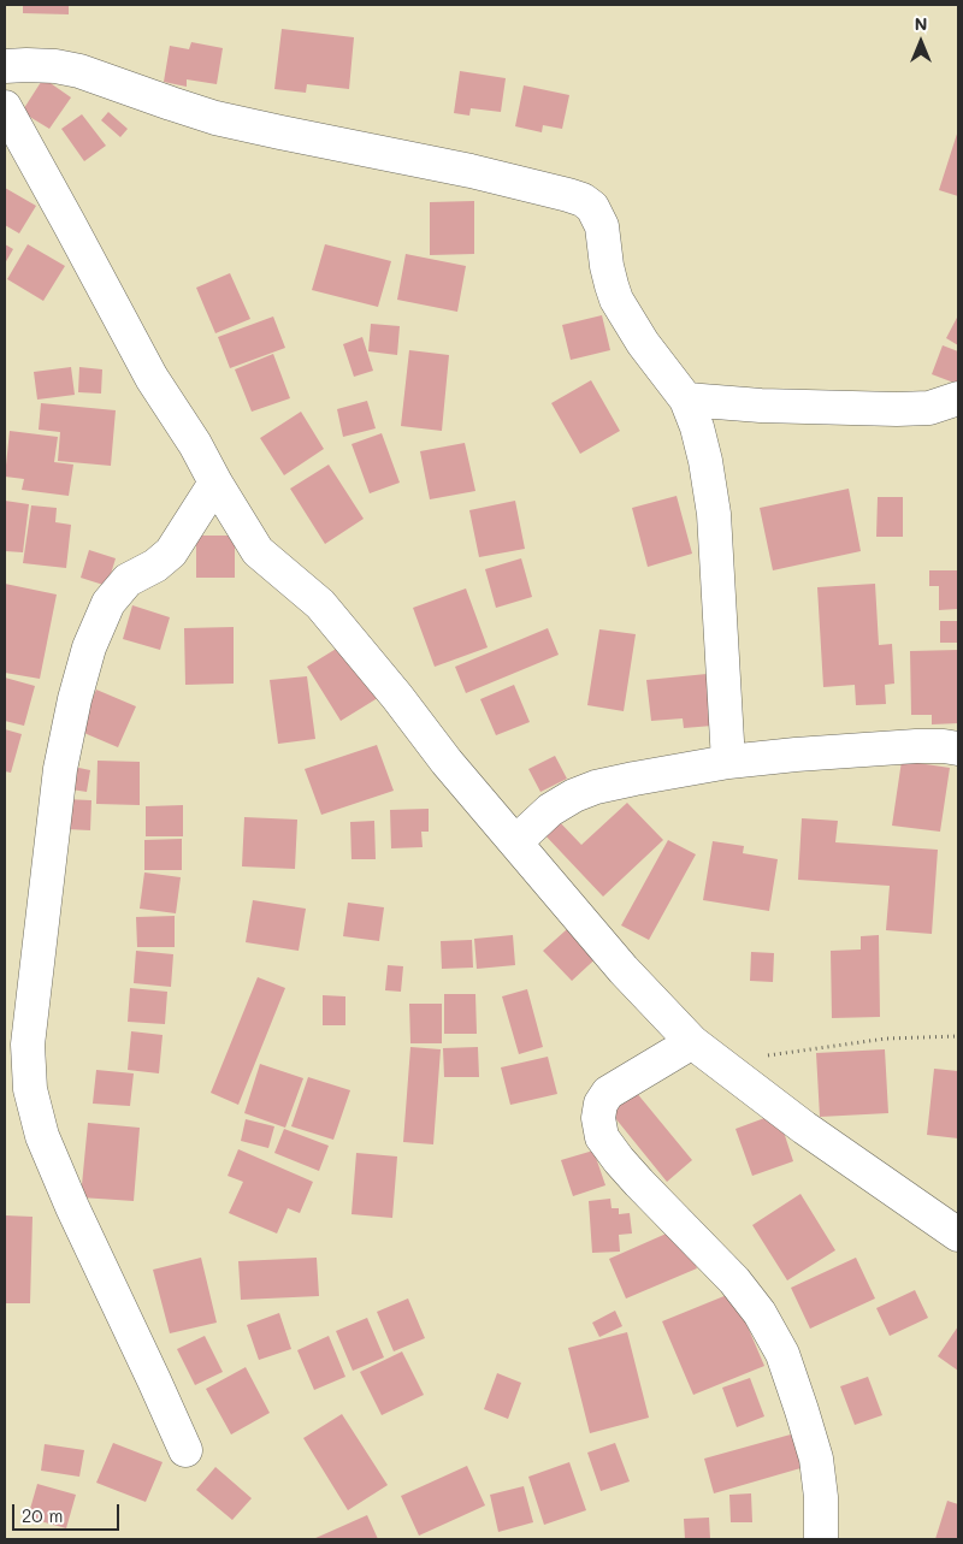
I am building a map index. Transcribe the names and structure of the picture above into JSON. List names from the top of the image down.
{
  "scale_bar": "20 m",
  "north": "top"
}
